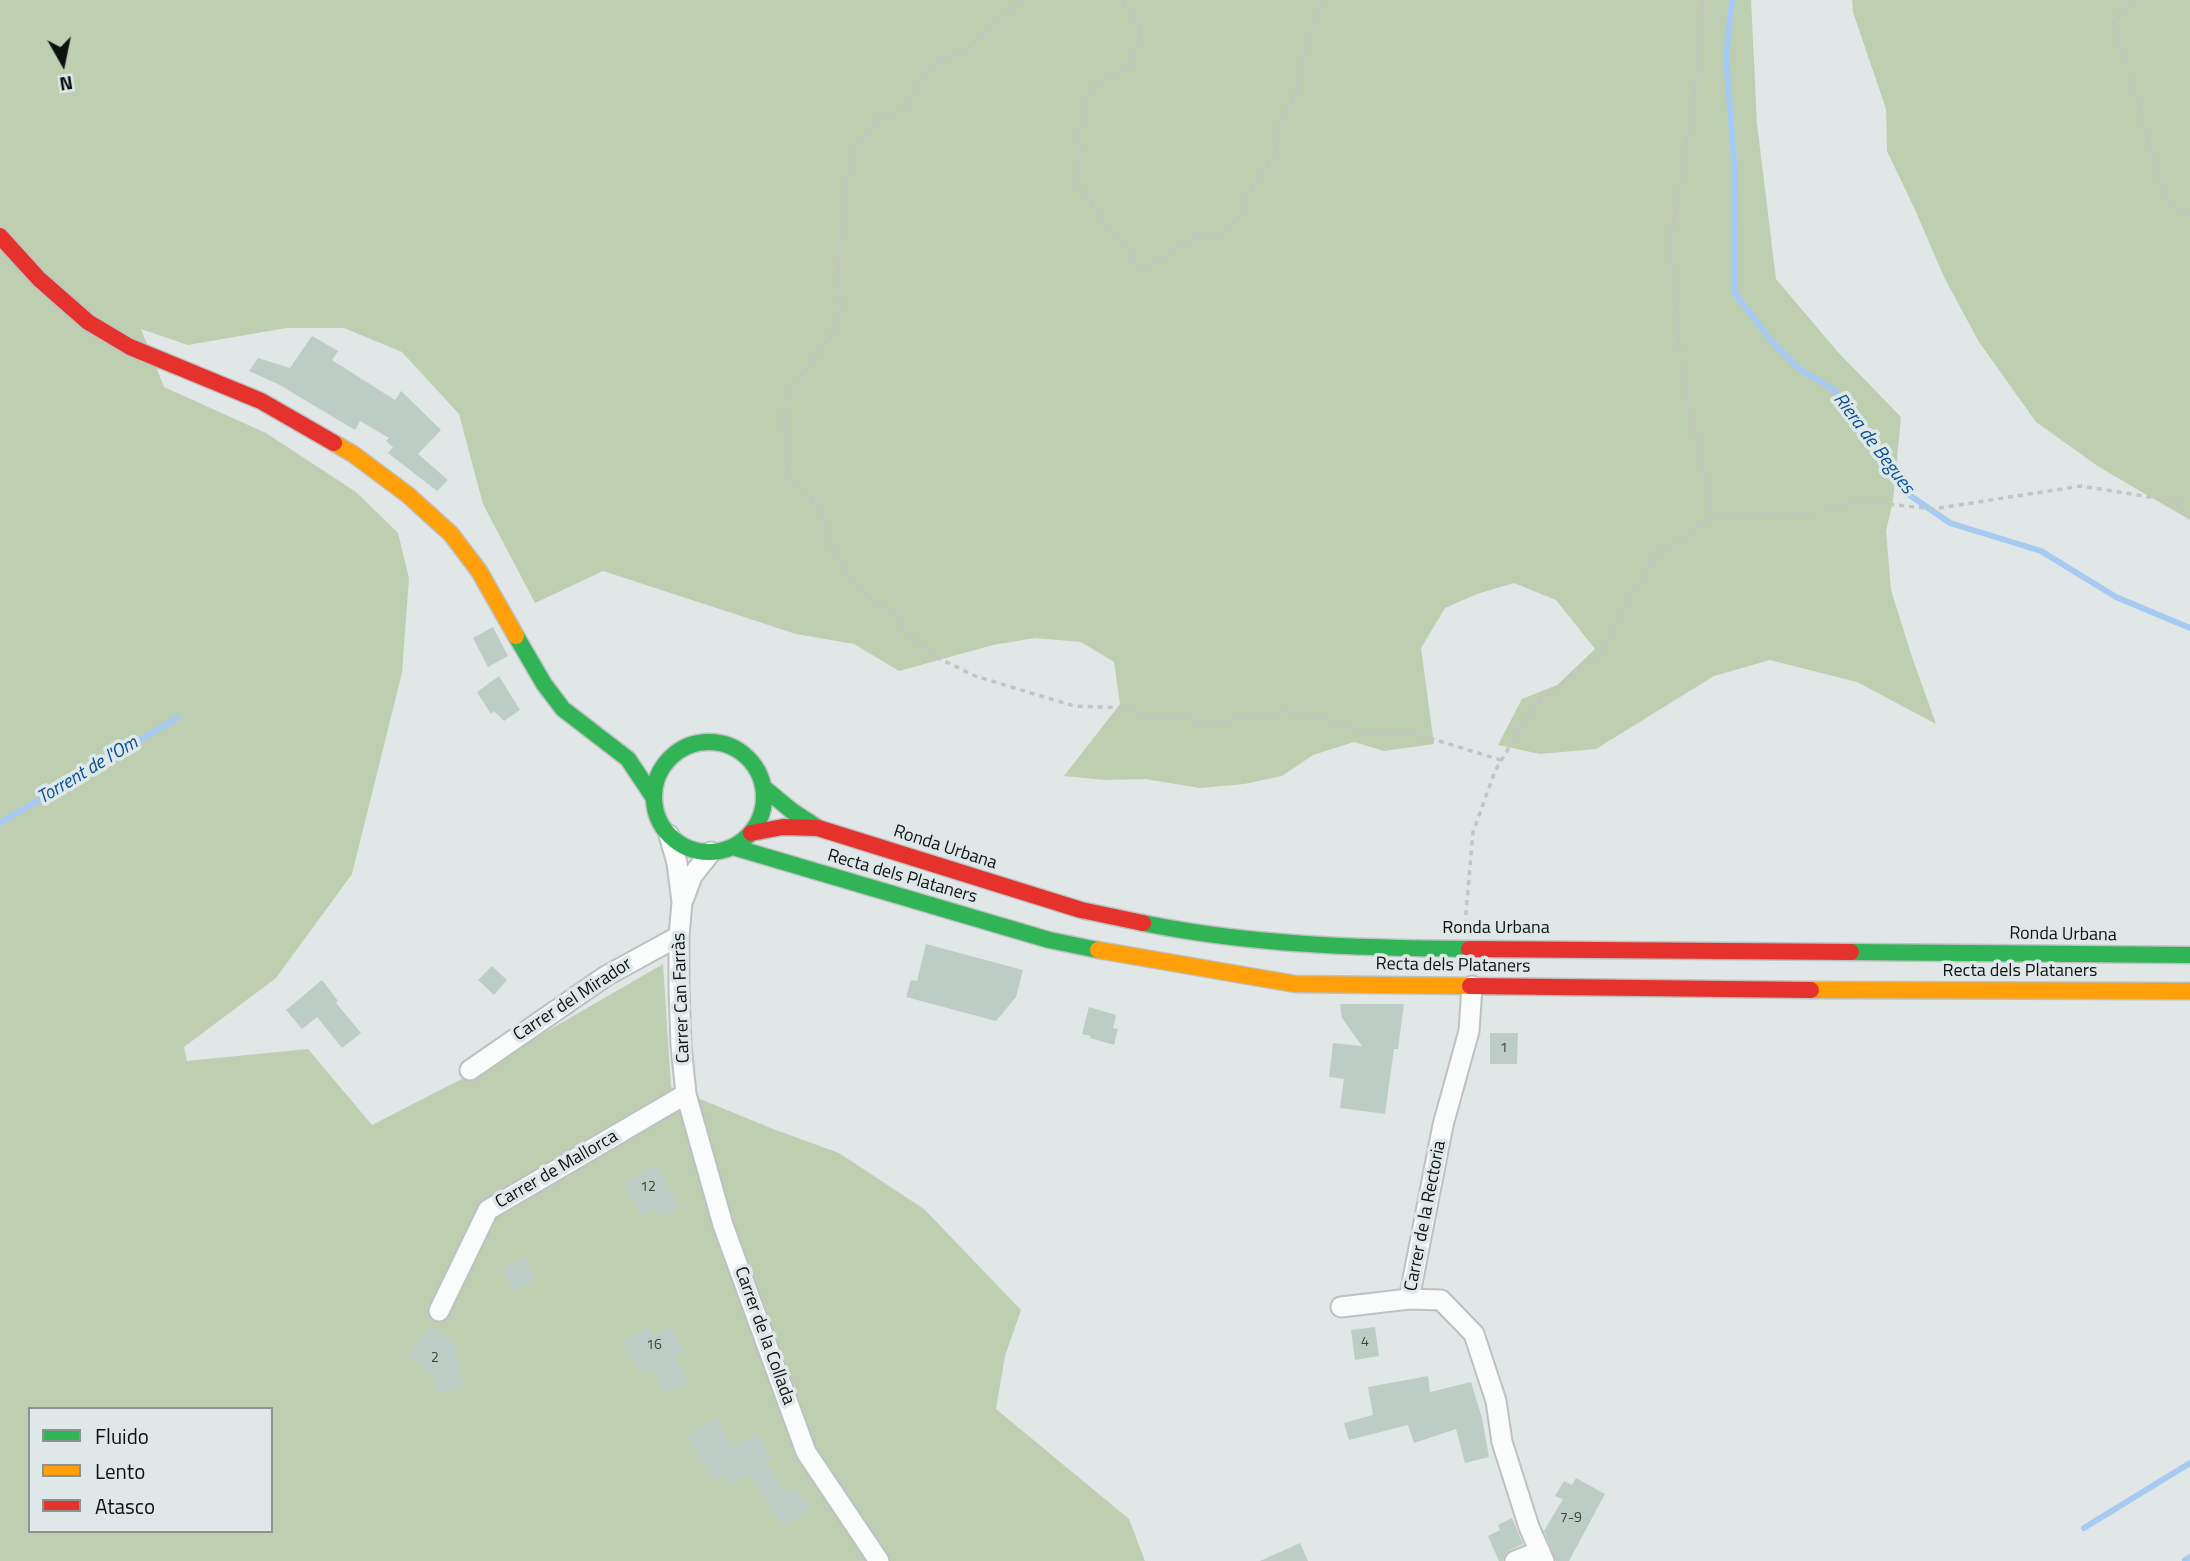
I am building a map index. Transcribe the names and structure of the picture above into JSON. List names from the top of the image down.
{
  "streets": {
    "main road": ["Ronda Urbana", "Recta dels Plataners"],
    "street": [
      "Carrer Can Farràs",
      "Carrer del Mirador",
      "Carrer de Mallorca",
      "Carrer de la Rectoria",
      "Carrer de la Collada"
    ]
  },
  "crossings": [
    ["Ronda Urbana", "Recta dels Plataners"],
    ["Ronda Urbana", "Carrer Can Farràs"],
    ["Recta dels Plataners", "Carrer Can Farràs"],
    ["Recta dels Plataners", "Carrer de la Rectoria"],
    ["Carrer Can Farràs", "Carrer del Mirador"],
    ["Carrer Can Farràs", "Carrer de Mallorca"],
    ["Carrer Can Farràs", "Carrer de la Collada"],
    ["Carrer de Mallorca", "Carrer de la Collada"]
  ],
  "water": ["Riera de Begues", "Torrent de l'Om"],
  "house_numbers": [
    "1",
    "12",
    "4",
    "16",
    "2",
    "7-9"
  ],
  "legend": ["Fluido", "Lento", "Atasco"],
  "north": "bottom"
}
